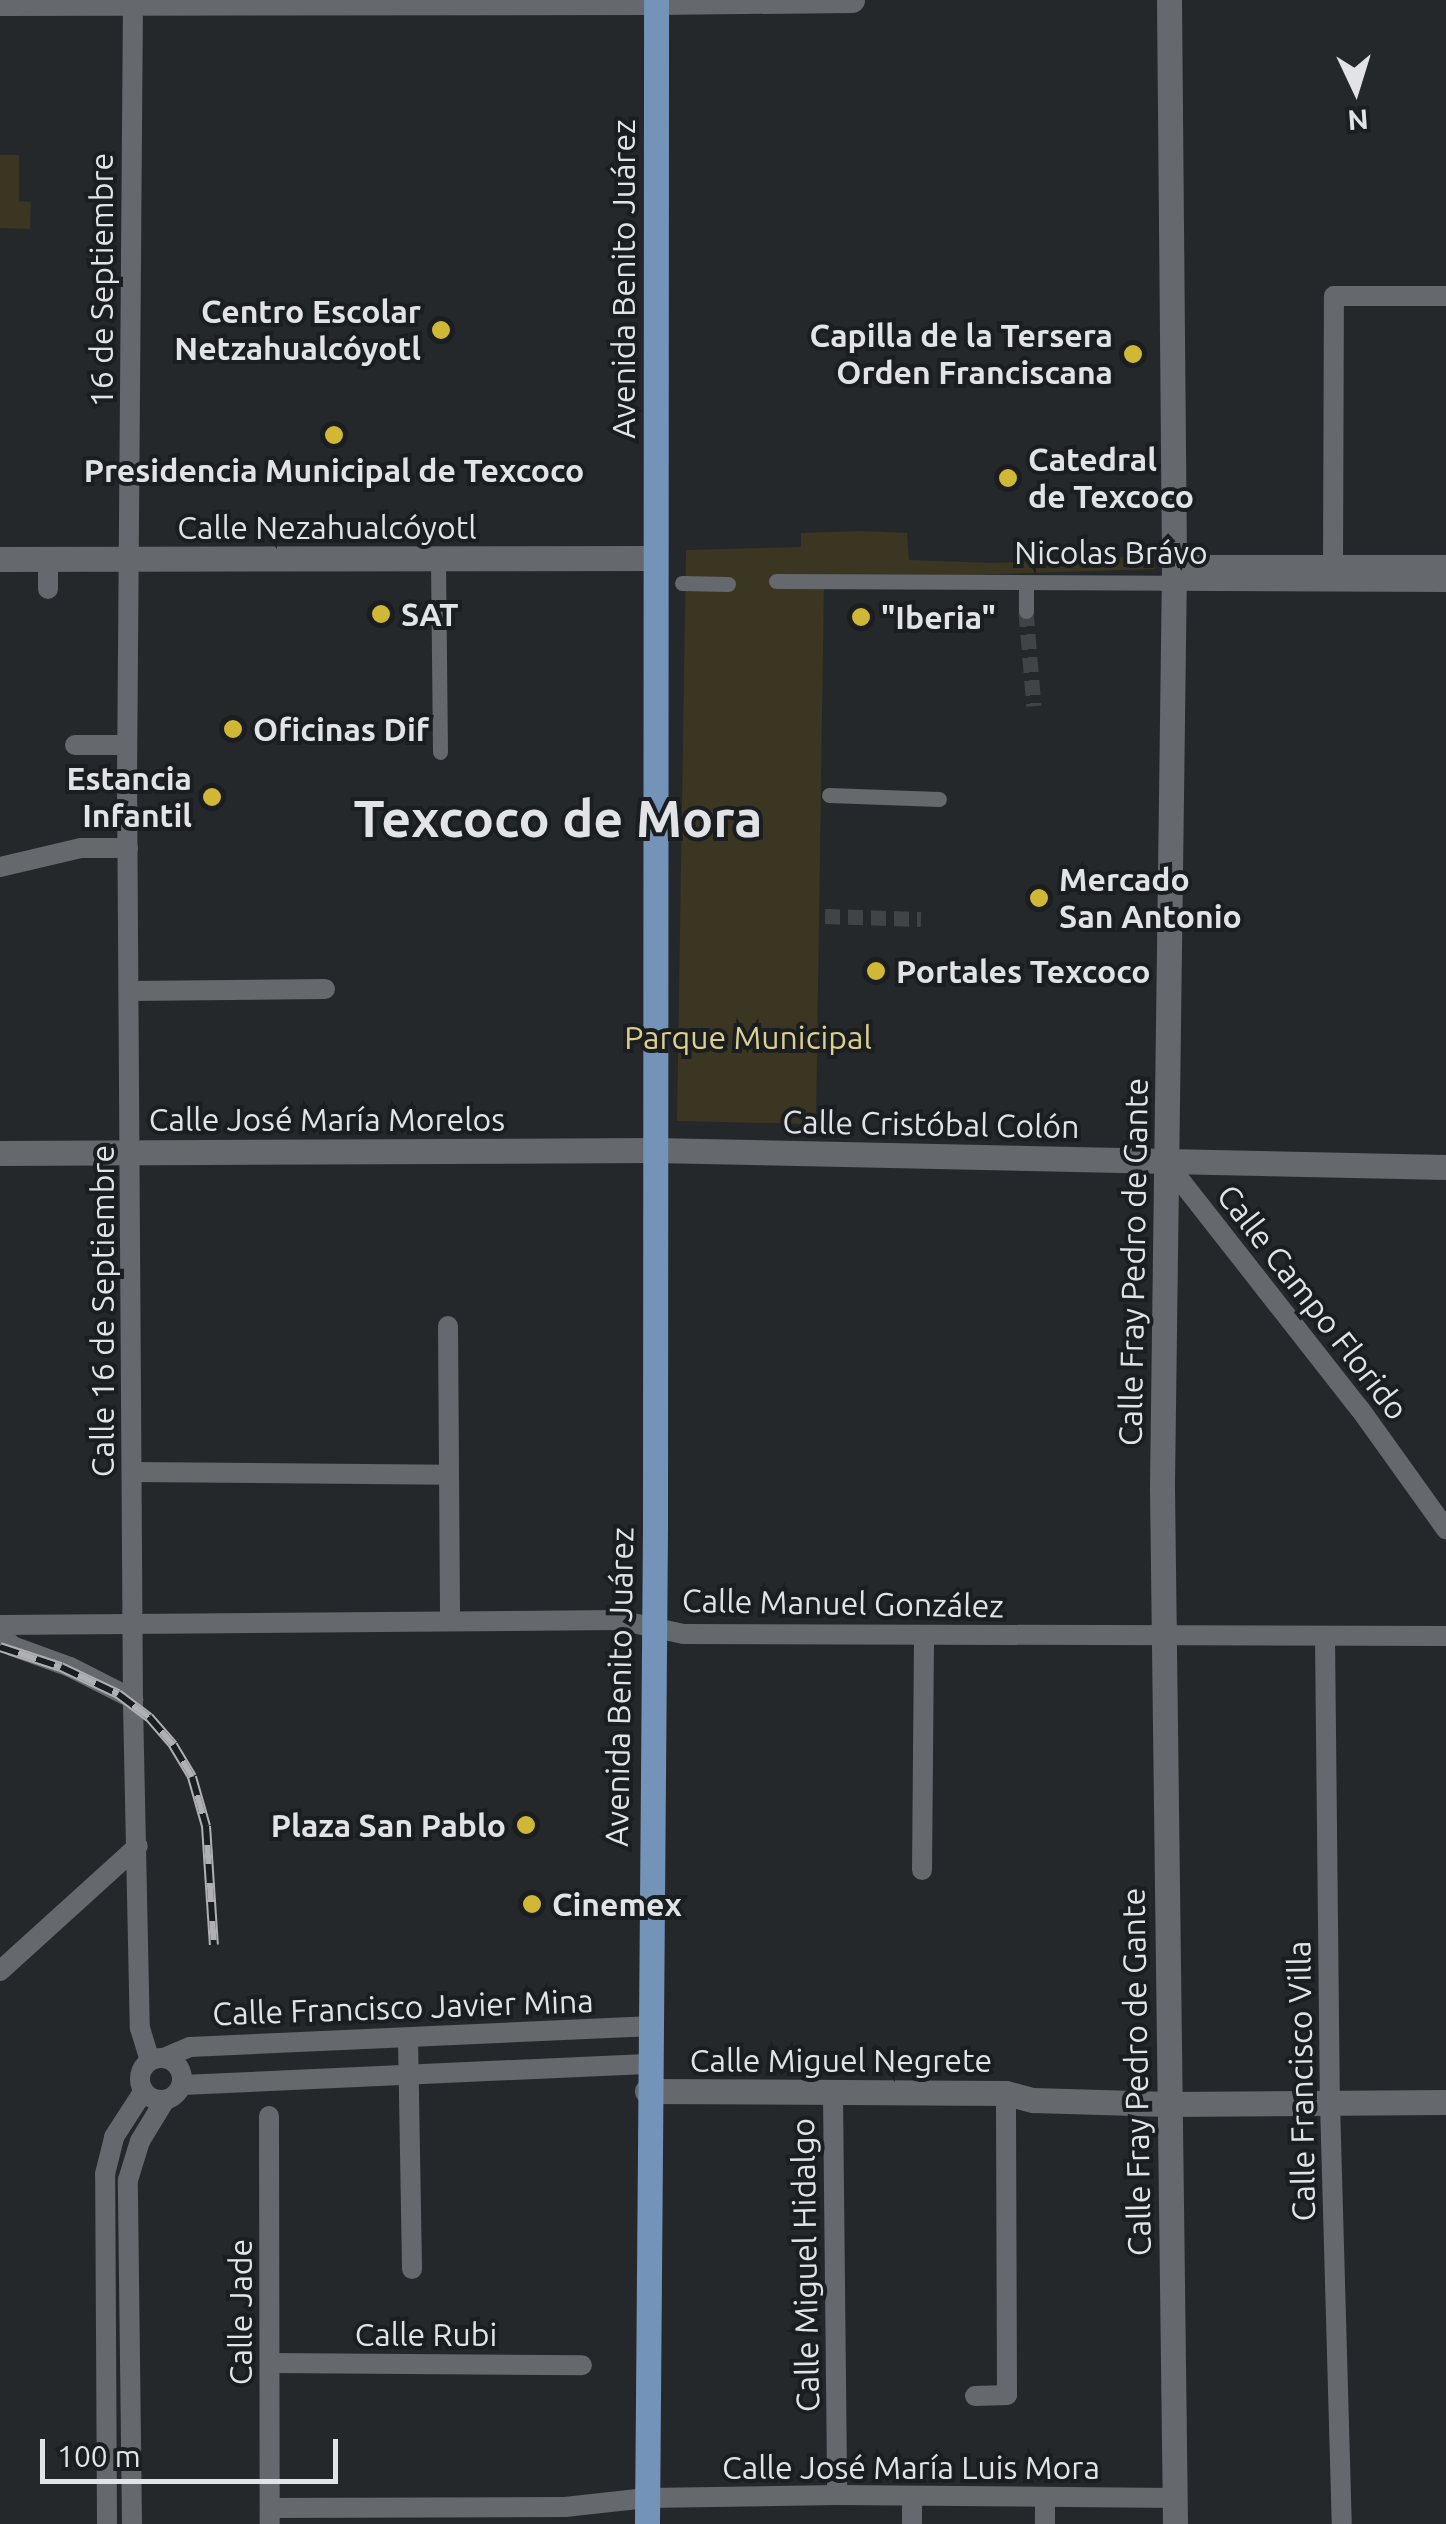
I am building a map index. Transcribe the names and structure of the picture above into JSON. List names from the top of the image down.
{
  "streets": {
    "main road": ["Avenida Benito Juárez"],
    "street": [
      "16 de Septiembre",
      "Calle Nezahualcóyotl",
      "Nicolas Brávo",
      "Calle José María Morelos",
      "Calle Cristóbal Colón",
      "Calle Fray Pedro de Gante",
      "Calle Campo Florido",
      "Calle 16 de Septiembre",
      "Calle Manuel González",
      "Calle Francisco Javier Mina",
      "Calle Miguel Negrete",
      "Calle Francisco Villa",
      "Calle Miguel Hidalgo",
      "Calle Jade",
      "Calle Rubi",
      "Calle José María Luis Mora"
    ]
  },
  "crossings": [
    ["Avenida Benito Juárez", "Calle Nezahualcóyotl"],
    ["Avenida Benito Juárez", "Calle José María Morelos"],
    ["Avenida Benito Juárez", "Calle Cristóbal Colón"],
    ["Avenida Benito Juárez", "Calle Manuel González"],
    ["Avenida Benito Juárez", "Calle Francisco Javier Mina"],
    ["Avenida Benito Juárez", "Calle Miguel Negrete"],
    ["Avenida Benito Juárez", "Calle José María Luis Mora"],
    ["16 de Septiembre", "Calle Nezahualcóyotl"],
    ["16 de Septiembre", "Calle 16 de Septiembre"],
    ["Calle Nezahualcóyotl", "Calle 16 de Septiembre"],
    ["Nicolas Brávo", "Calle Fray Pedro de Gante"],
    ["Calle José María Morelos", "Calle Cristóbal Colón"],
    ["Calle José María Morelos", "Calle 16 de Septiembre"],
    ["Calle Cristóbal Colón", "Calle Fray Pedro de Gante"],
    ["Calle Cristóbal Colón", "Calle Campo Florido"],
    ["Calle Fray Pedro de Gante", "Calle Campo Florido"],
    ["Calle Fray Pedro de Gante", "Calle Manuel González"],
    ["Calle Fray Pedro de Gante", "Calle Miguel Negrete"],
    ["Calle Fray Pedro de Gante", "Calle José María Luis Mora"],
    ["Calle 16 de Septiembre", "Calle Manuel González"],
    ["Calle 16 de Septiembre", "Calle Francisco Javier Mina"],
    ["Calle Manuel González", "Calle Francisco Villa"],
    ["Calle Miguel Negrete", "Calle Francisco Villa"],
    ["Calle Miguel Negrete", "Calle Miguel Hidalgo"],
    ["Calle Miguel Hidalgo", "Calle José María Luis Mora"],
    ["Calle Jade", "Calle Rubi"],
    ["Calle Jade", "Calle José María Luis Mora"]
  ],
  "districts": ["Texcoco de Mora"],
  "parks": ["Parque Municipal"],
  "places": [
    "Centro Escolar Netzahualcóyotl",
    "Capilla de la Tersera Orden Franciscana",
    "Presidencia Municipal de Texcoco",
    "Catedral de Texcoco",
    "SAT",
    "\"Iberia\"",
    "Oficinas Dif",
    "Estancia Infantil",
    "Mercado San Antonio",
    "Portales Texcoco",
    "Plaza San Pablo",
    "Cinemex"
  ],
  "scale_bar": "100 m",
  "north": "bottom"
}
